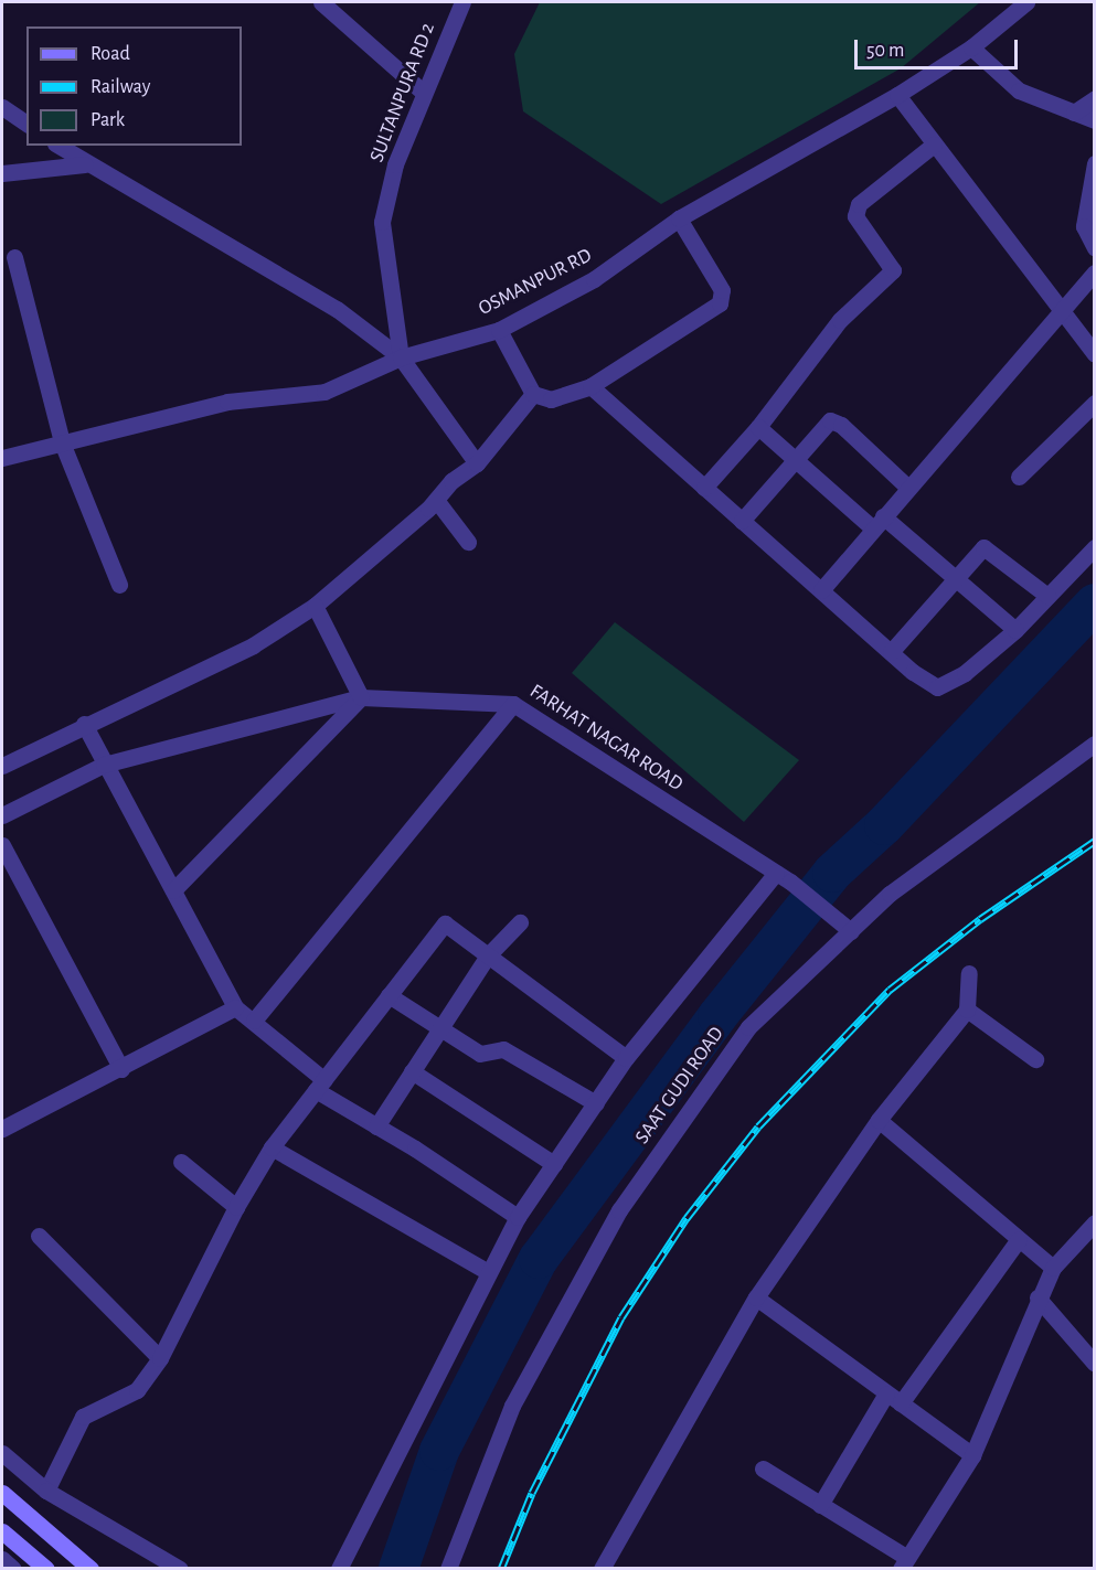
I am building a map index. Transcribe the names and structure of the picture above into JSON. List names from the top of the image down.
{
  "streets": {
    "street": [
      "SULTANPURA RD 2",
      "OSMANPUR RD",
      "FARHAT NAGAR ROAD",
      "SAAT GUDI ROAD"
    ]
  },
  "crossings": [
    ["SULTANPURA RD 2", "OSMANPUR RD"],
    ["FARHAT NAGAR ROAD", "SAAT GUDI ROAD"]
  ],
  "legend": ["Road", "Railway", "Park"],
  "scale_bar": "50 m"
}
